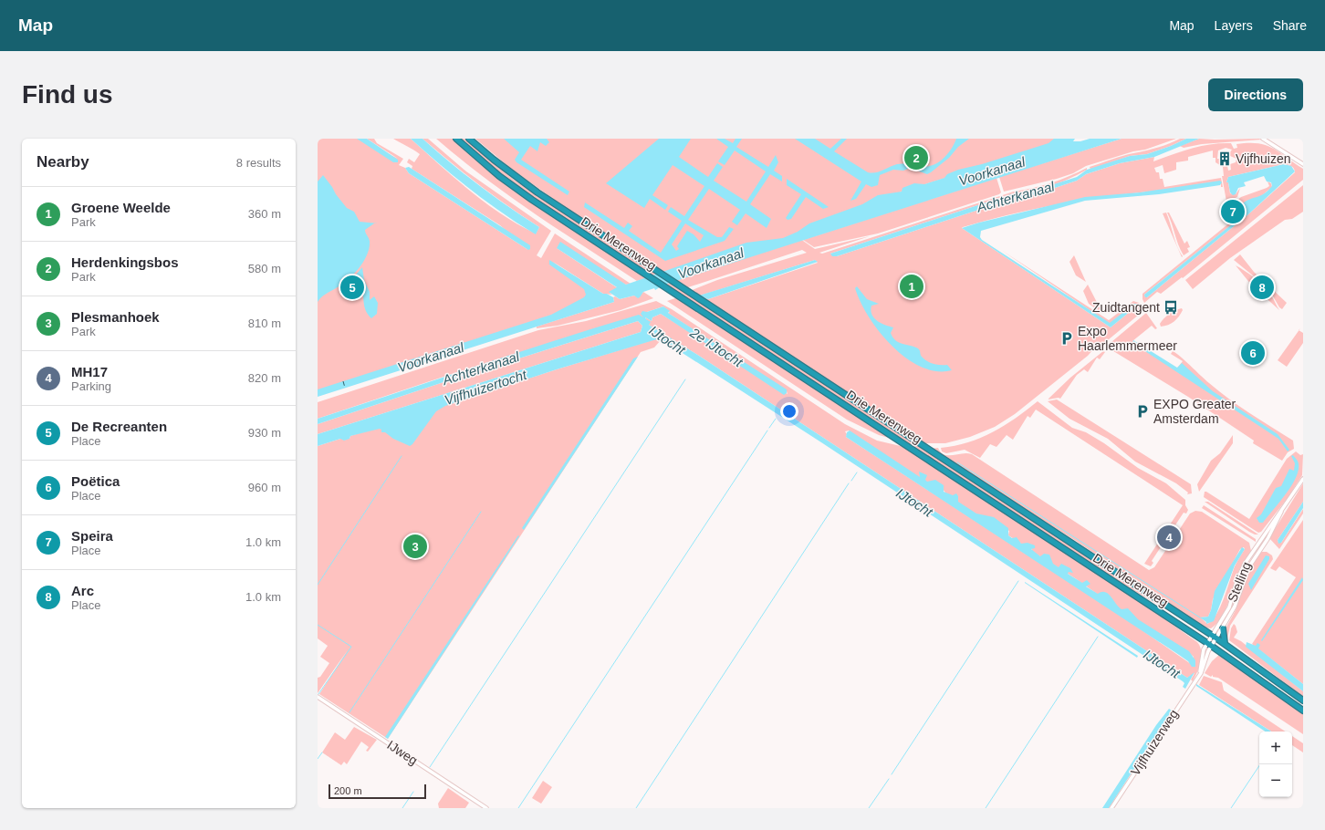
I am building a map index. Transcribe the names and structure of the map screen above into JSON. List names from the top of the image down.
{
  "streets": {
    "highway": ["Drie Merenweg"],
    "street": ["Stelling", "Vijfhuizerweg", "IJweg"]
  },
  "crossings": [
    ["Drie Merenweg", "Stelling"],
    ["Drie Merenweg", "Vijfhuizerweg"],
    ["Stelling", "Vijfhuizerweg"]
  ],
  "water": [
    "Voorkanaal",
    "Achterkanaal",
    "IJtocht",
    "2e IJtocht",
    "Vijfhuizertocht"
  ],
  "places": {
    "building": ["Vijfhuizen"],
    "bus stop": ["Zuidtangent"],
    "parking": ["Expo Haarlemmermeer", "EXPO Greater Amsterdam"]
  },
  "scale_bar": "200 m",
  "page": {
    "header": "Map",
    "nav": ["Map", "Layers", "Share"],
    "buttons": "Directions",
    "title": "Find us",
    "heading": ["Nearby", "8 results"],
    "pins": [
      "2",
      "7",
      "1",
      "5",
      "8",
      "6",
      "4",
      "3"
    ],
    "list": [
      {
        "mark": "1",
        "name": "Groene Weelde",
        "note": "Park",
        "value": "360 m"
      },
      {
        "mark": "2",
        "name": "Herdenkingsbos",
        "note": "Park",
        "value": "580 m"
      },
      {
        "mark": "3",
        "name": "Plesmanhoek",
        "note": "Park",
        "value": "810 m"
      },
      {
        "mark": "4",
        "name": "MH17",
        "note": "Parking",
        "value": "820 m"
      },
      {
        "mark": "5",
        "name": "De Recreanten",
        "note": "Place",
        "value": "930 m"
      },
      {
        "mark": "6",
        "name": "Poëtica",
        "note": "Place",
        "value": "960 m"
      },
      {
        "mark": "7",
        "name": "Speira",
        "note": "Place",
        "value": "1.0 km"
      },
      {
        "mark": "8",
        "name": "Arc",
        "note": "Place",
        "value": "1.0 km"
      }
    ],
    "map_buttons": ["+", "−"],
    "scale": "200 m"
  }
}
